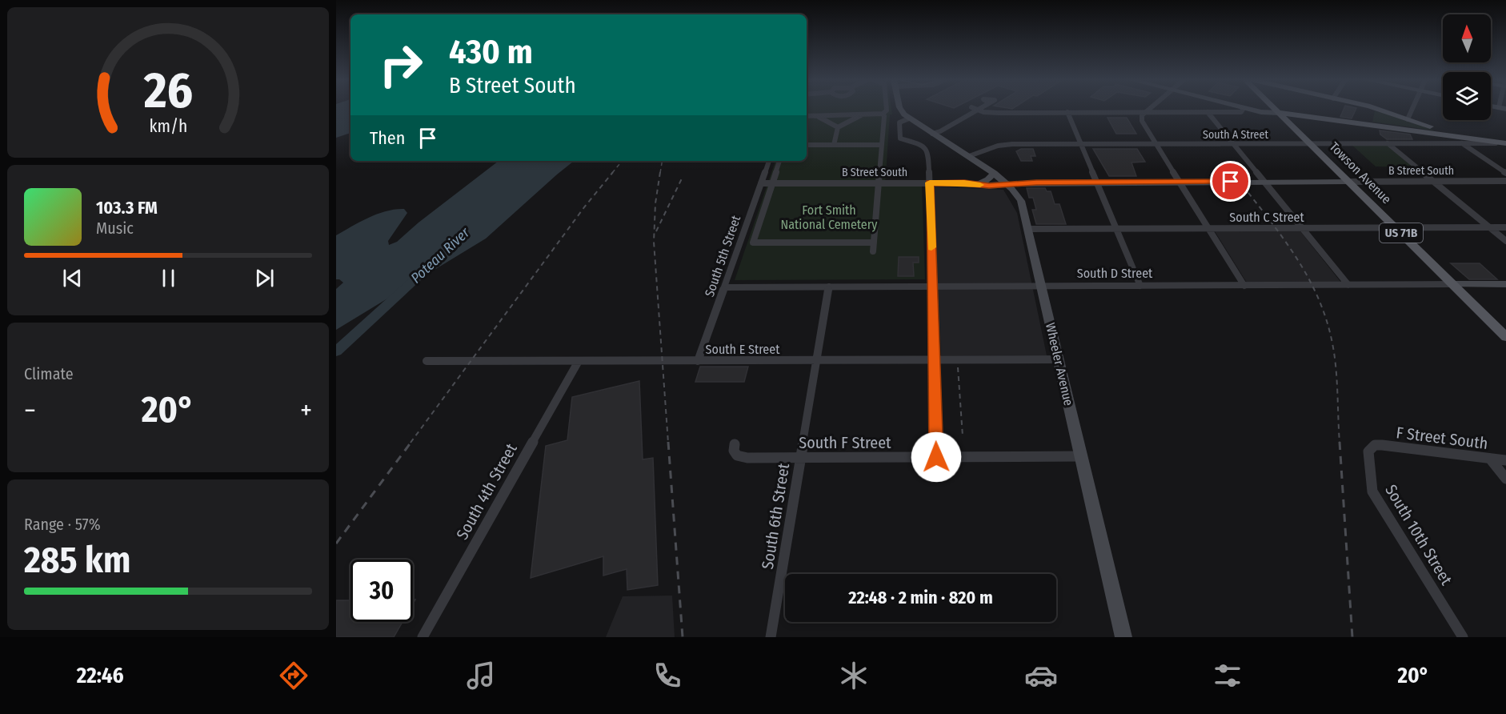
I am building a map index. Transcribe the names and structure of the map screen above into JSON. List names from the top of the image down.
{
  "streets": {
    "main road": [
      "B Street South",
      "Towson Avenue",
      "US 71B",
      "South D Street",
      "Wheeler Avenue"
    ],
    "street": [
      "South A Street",
      "South C Street",
      "South 5th Street",
      "South E Street",
      "F Street South",
      "South F Street",
      "South 4th Street",
      "South 6th Street",
      "South 10th Street"
    ]
  },
  "crossings": [
    ["South A Street", "Towson Avenue"],
    ["South A Street", "Wheeler Avenue"],
    ["B Street South", "Towson Avenue"],
    ["B Street South", "South 5th Street"],
    ["B Street South", "Wheeler Avenue"],
    ["Towson Avenue", "South C Street"],
    ["Towson Avenue", "South D Street"],
    ["South C Street", "Wheeler Avenue"],
    ["South 5th Street", "South D Street"],
    ["South 5th Street", "South E Street"],
    ["South D Street", "Wheeler Avenue"],
    ["South D Street", "South 6th Street"],
    ["South E Street", "Wheeler Avenue"],
    ["South E Street", "South 4th Street"],
    ["South E Street", "South 6th Street"],
    ["Wheeler Avenue", "South F Street"],
    ["F Street South", "South 10th Street"],
    ["South F Street", "South 6th Street"]
  ],
  "water": ["Poteau River"],
  "parks": ["Fort Smith National Cemetery"],
  "north": "top",
  "page": {
    "turn": ["430 m", "B Street South"],
    "then": "Then",
    "song": ["103.3 FM", "Music"],
    "tile": [
      "Climate",
      ["Range · 57%", "285 km"]
    ],
    "heat": ["−", "20°", "+"],
    "limit": "30",
    "trip": "22:48 · 2 min · 820 m",
    "tabs": ["22:46", "20°"],
    "gauge": ["26", "km/h"]
  }
}
